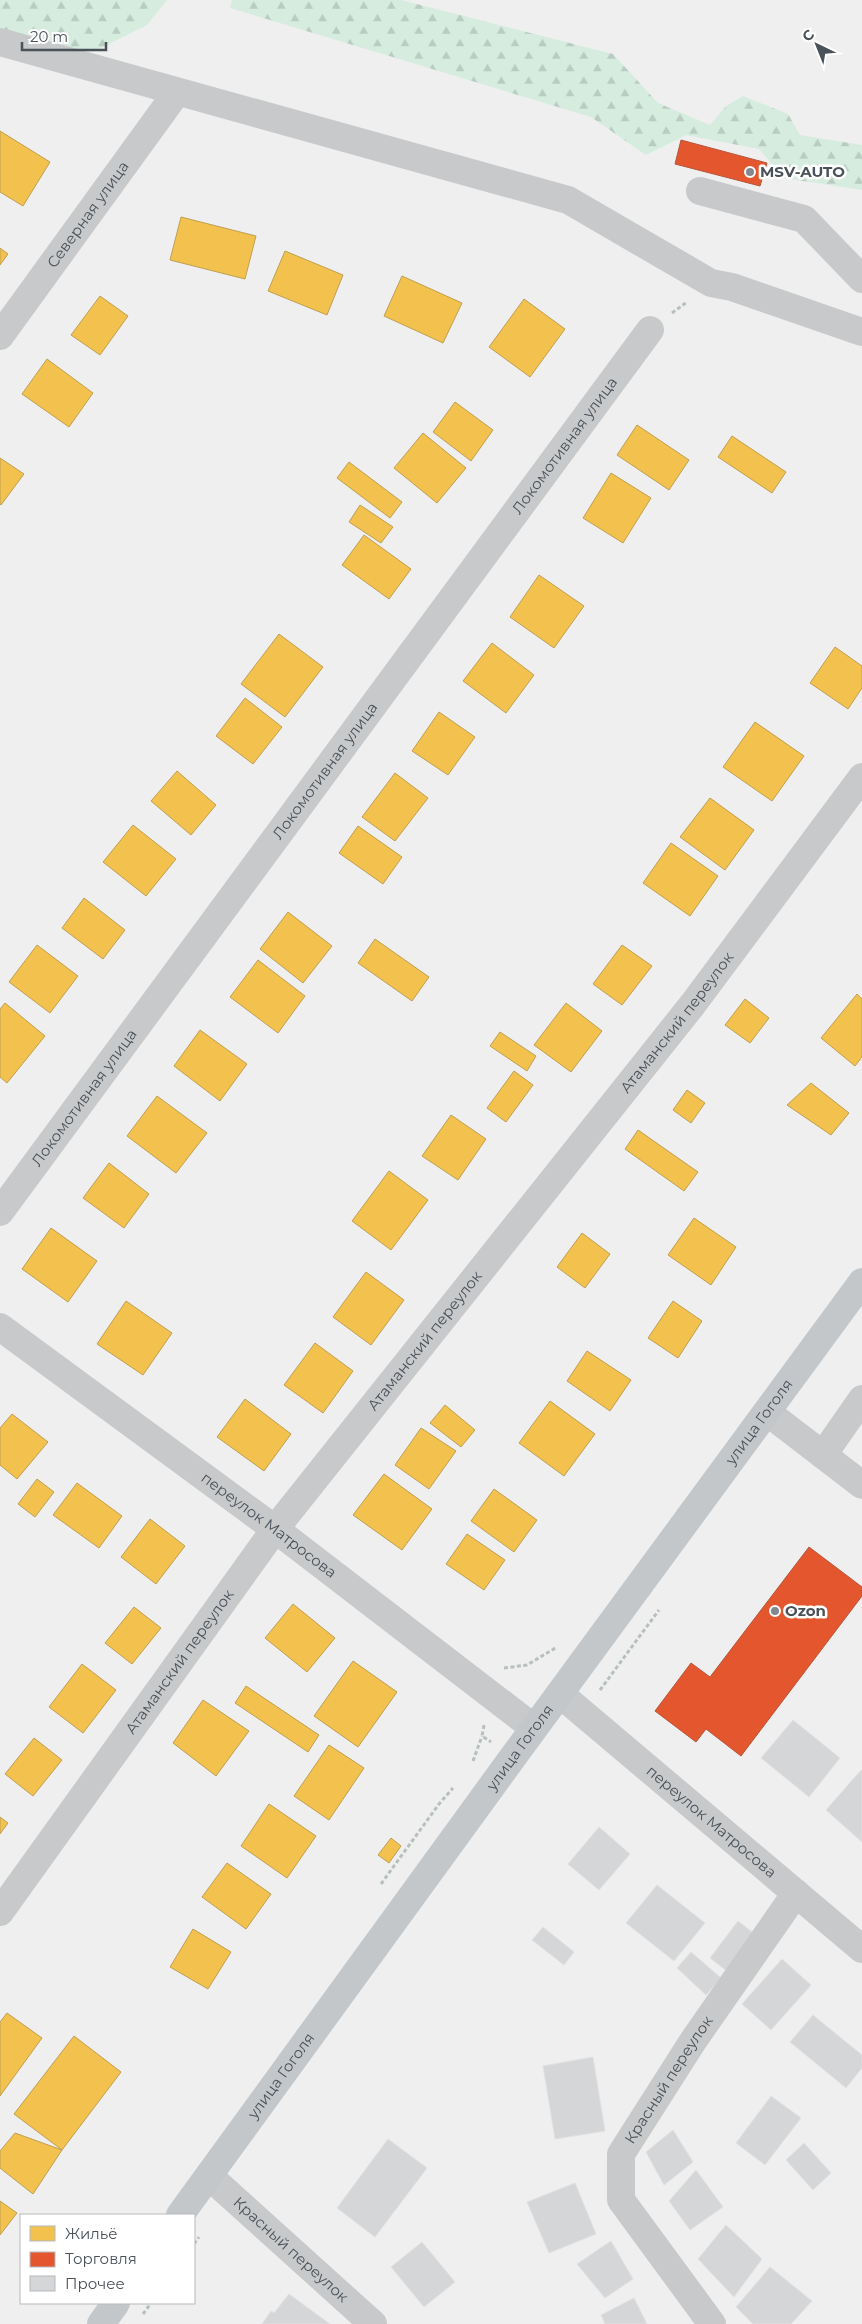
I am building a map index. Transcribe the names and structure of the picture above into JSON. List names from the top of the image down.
{
  "streets": {
    "main road": ["улица Гоголя"],
    "street": [
      "Северная улица",
      "Локомотивная улица",
      "Атаманский переулок",
      "переулок Матросова",
      "Красный переулок"
    ]
  },
  "crossings": [
    ["Атаманский переулок", "переулок Матросова"],
    ["улица Гоголя", "переулок Матросова"],
    ["улица Гоголя", "Красный переулок"],
    ["переулок Матросова", "Красный переулок"]
  ],
  "places": ["MSV-AUTO", "Ozon"],
  "legend": ["Жильё", "Торговля", "Прочее"],
  "scale_bar": "20 m",
  "north": "top left"
}
